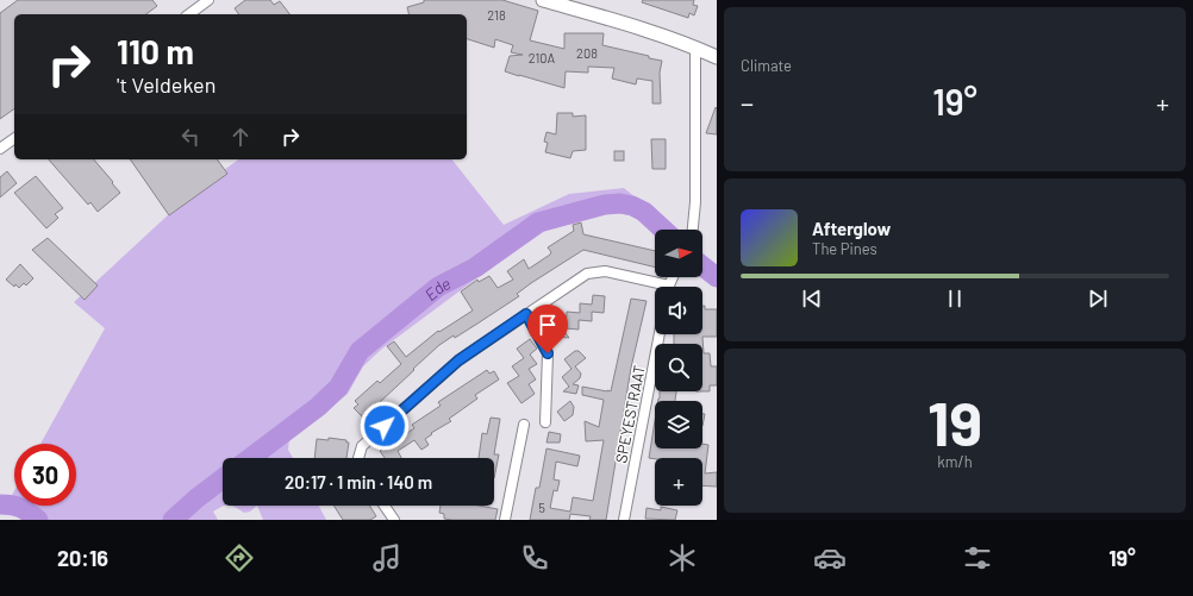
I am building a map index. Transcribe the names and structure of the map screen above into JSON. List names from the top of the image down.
{
  "streets": {
    "street": ["SPEYESTRAAT"]
  },
  "water": ["Ede"],
  "house_numbers": [
    "218",
    "208",
    "210A",
    "5"
  ],
  "north": "right",
  "page": {
    "tile": [
      "Climate",
      ["19", "km/h"]
    ],
    "turn": ["110 m", "'t Veldeken"],
    "heat": ["−", "19°", "+"],
    "song": ["Afterglow", "The Pines"],
    "map_buttons": "+",
    "limit": "30",
    "trip": "20:17 · 1 min · 140 m",
    "tabs": ["20:16", "19°"]
  }
}
